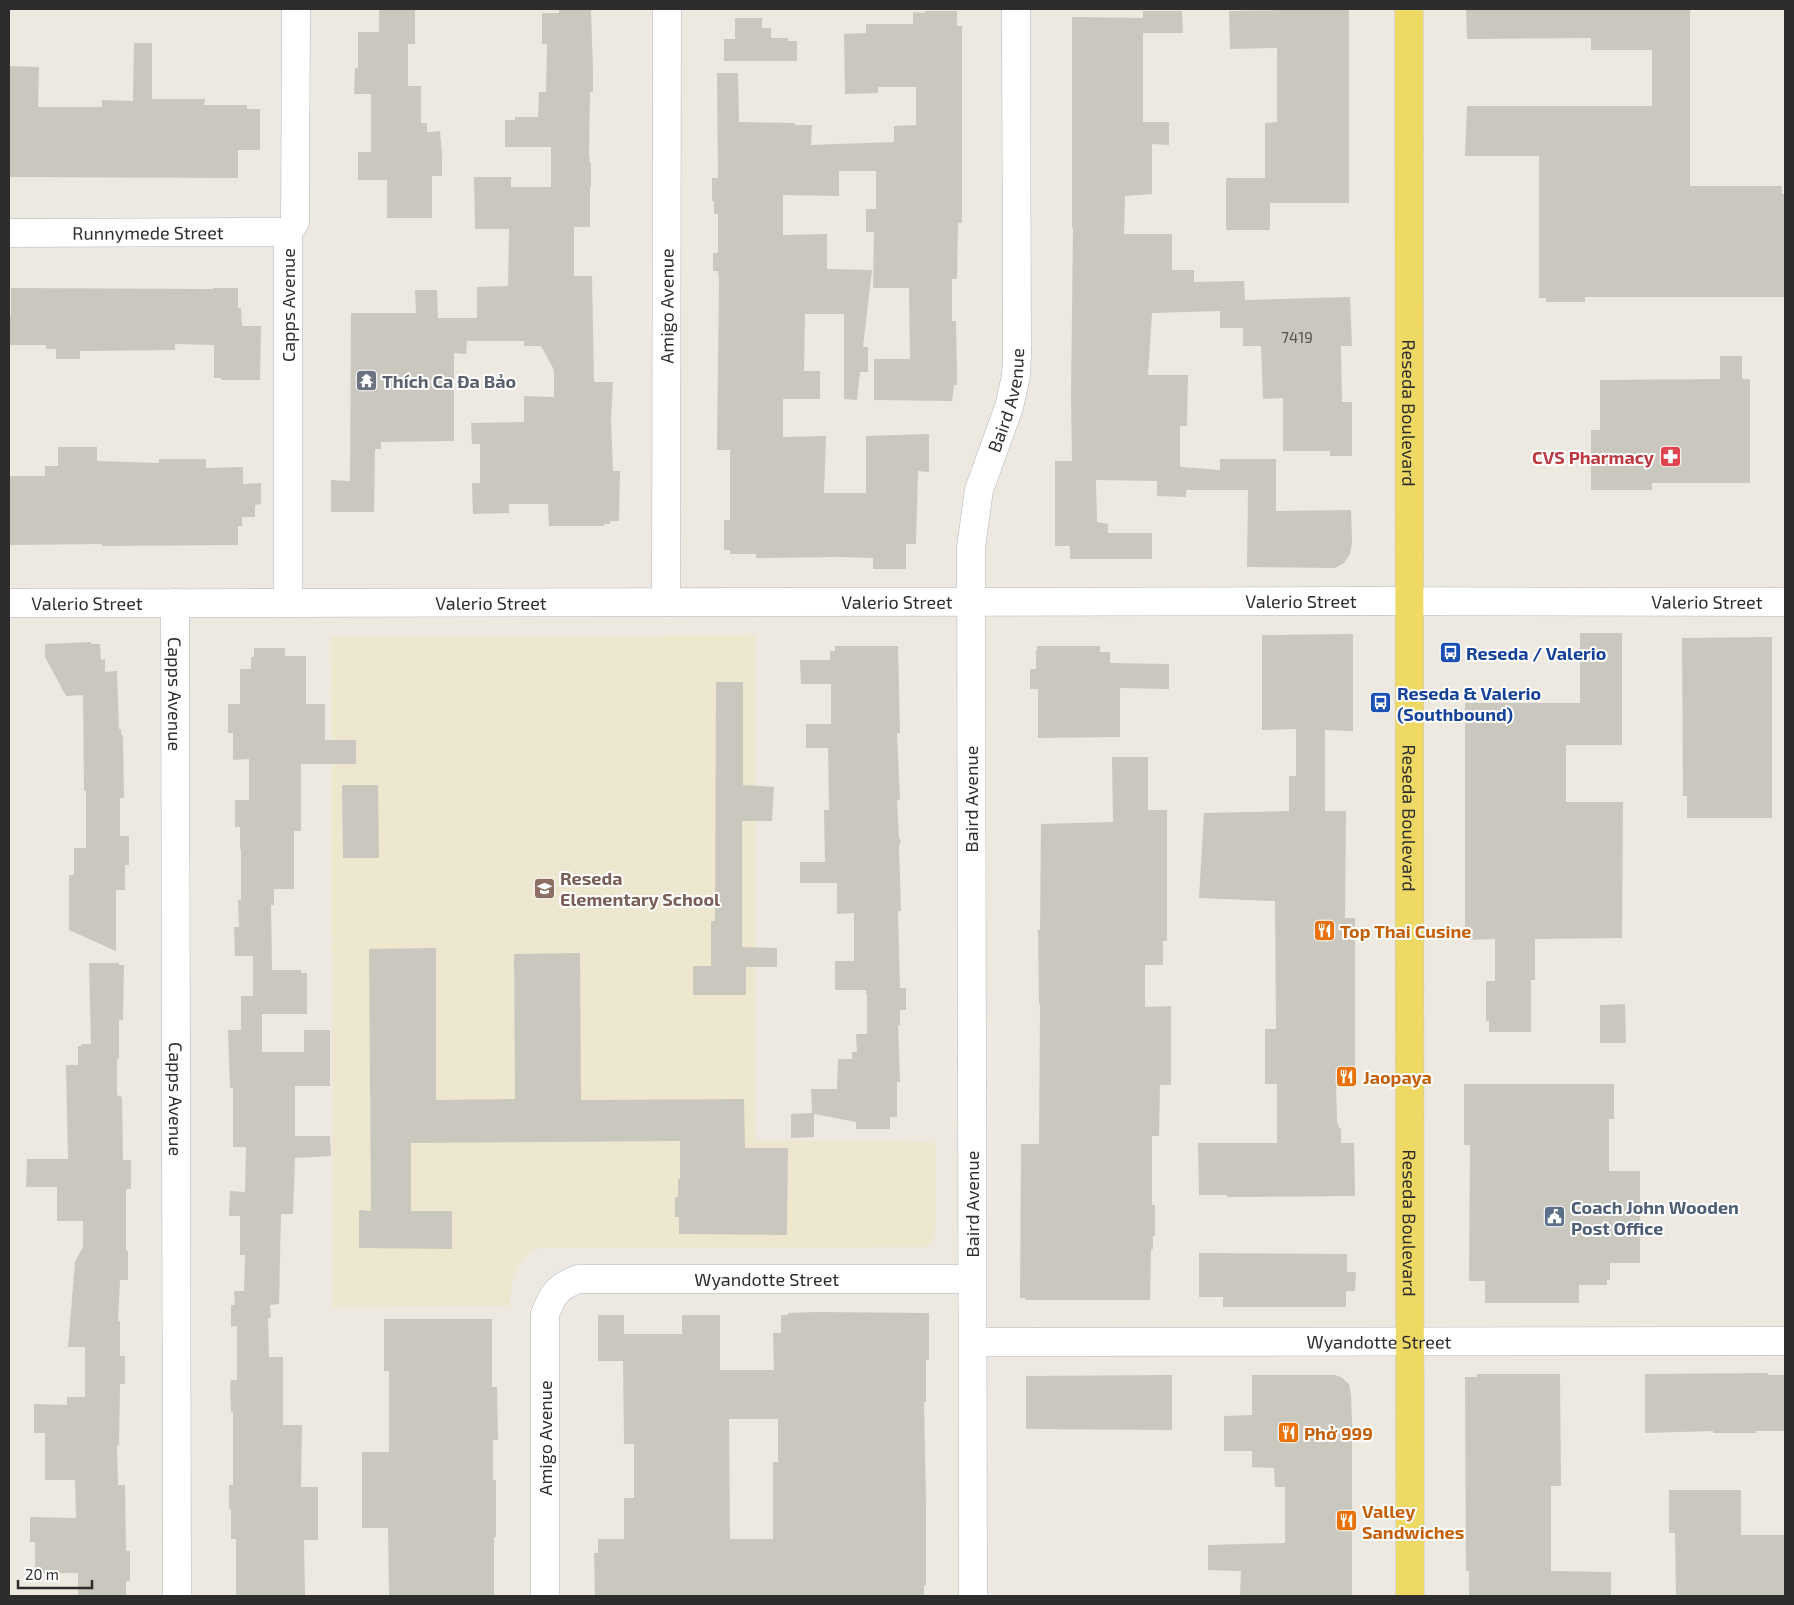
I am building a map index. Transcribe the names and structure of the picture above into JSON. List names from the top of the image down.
{
  "streets": {
    "main road": ["Reseda Boulevard"],
    "street": [
      "Runnymede Street",
      "Capps Avenue",
      "Amigo Avenue",
      "Baird Avenue",
      "Valerio Street",
      "Wyandotte Street"
    ]
  },
  "crossings": [
    ["Runnymede Street", "Capps Avenue"],
    ["Capps Avenue", "Valerio Street"],
    ["Amigo Avenue", "Valerio Street"],
    ["Amigo Avenue", "Wyandotte Street"],
    ["Baird Avenue", "Valerio Street"],
    ["Baird Avenue", "Wyandotte Street"],
    ["Reseda Boulevard", "Valerio Street"],
    ["Reseda Boulevard", "Wyandotte Street"]
  ],
  "places": {
    "temple": ["Thích Ca Đa Bảo"],
    "pharmacy": ["CVS Pharmacy"],
    "bus stop": ["Reseda / Valerio", "Reseda & Valerio (Southbound)"],
    "school or university": ["Reseda Elementary School"],
    "restaurant": [
      "Top Thai Cusine",
      "Jaopaya",
      "Phở 999",
      "Valley Sandwiches"
    ],
    "public building": ["Coach John Wooden Post Office"]
  },
  "house_numbers": ["7419"],
  "scale_bar": "20 m"
}
